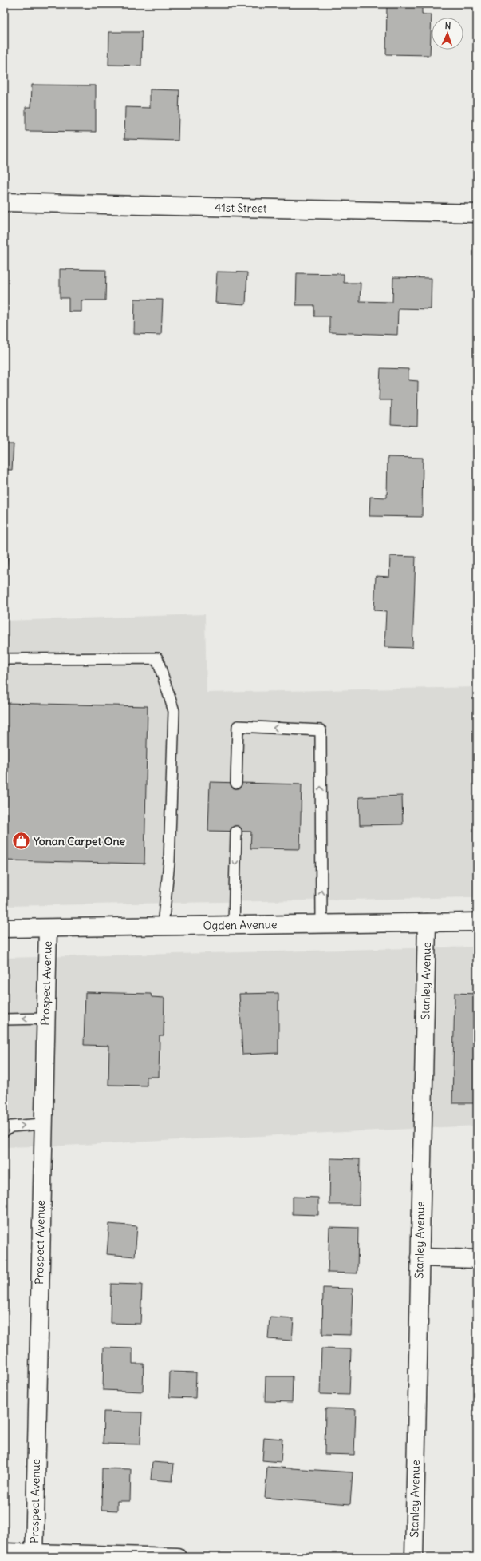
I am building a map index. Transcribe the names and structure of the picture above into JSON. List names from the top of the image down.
{
  "streets": {
    "street": [
      "41st Street",
      "Ogden Avenue",
      "Stanley Avenue",
      "Prospect Avenue"
    ]
  },
  "crossings": [
    ["Ogden Avenue", "Stanley Avenue"],
    ["Ogden Avenue", "Prospect Avenue"]
  ],
  "places": {
    "shop": ["Yonan Carpet One"]
  },
  "north": "top"
}
